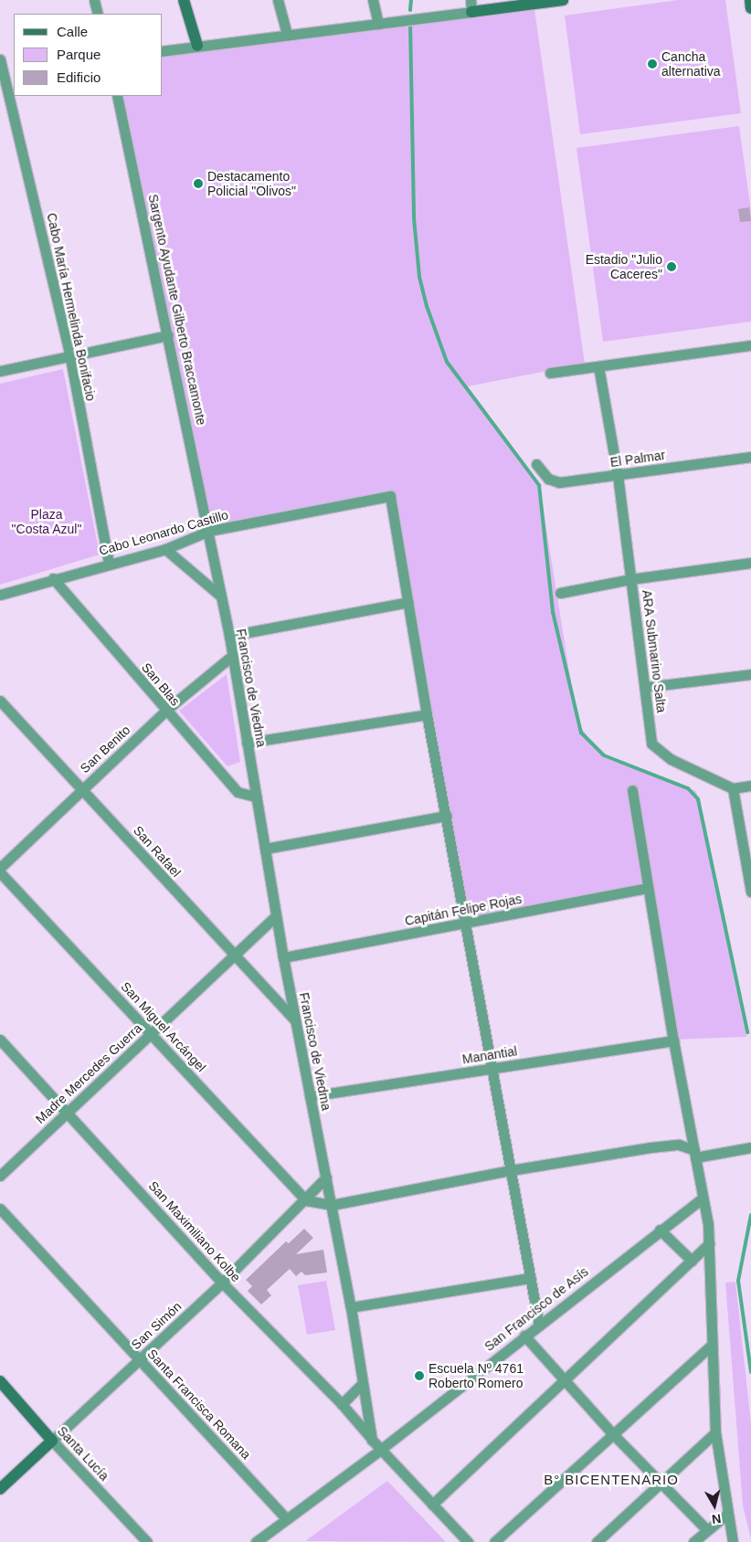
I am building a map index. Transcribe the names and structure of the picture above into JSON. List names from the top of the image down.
{
  "streets": {
    "street": [
      "Cabo María Hermelinda Bonifacio",
      "Sargento Ayudante Gilberto Braccamonte",
      "El Palmar",
      "Cabo Leonardo Castillo",
      "ARA Submarino Salta",
      "San Blas",
      "Francisco de Viedma",
      "San Benito",
      "San Rafael",
      "Capitán Felipe Rojas",
      "San Miguel Arcángel",
      "Manantial",
      "Madre Mercedes Guerra",
      "San Maximiliano Kolbe",
      "San Francisco de Asís",
      "San Simón",
      "Santa Francisca Romana",
      "Santa Lucía"
    ]
  },
  "crossings": [
    ["Cabo María Hermelinda Bonifacio", "Cabo Leonardo Castillo"],
    ["Sargento Ayudante Gilberto Braccamonte", "Cabo Leonardo Castillo"],
    ["Sargento Ayudante Gilberto Braccamonte", "Francisco de Viedma"],
    ["El Palmar", "ARA Submarino Salta"],
    ["Cabo Leonardo Castillo", "San Blas"],
    ["Cabo Leonardo Castillo", "Francisco de Viedma"],
    ["San Blas", "Francisco de Viedma"],
    ["San Blas", "San Benito"],
    ["Francisco de Viedma", "San Benito"],
    ["Francisco de Viedma", "San Rafael"],
    ["Francisco de Viedma", "Capitán Felipe Rojas"],
    ["Francisco de Viedma", "Manantial"],
    ["Francisco de Viedma", "Madre Mercedes Guerra"],
    ["Francisco de Viedma", "San Maximiliano Kolbe"],
    ["Francisco de Viedma", "San Francisco de Asís"],
    ["Francisco de Viedma", "San Simón"],
    ["San Benito", "San Rafael"],
    ["San Rafael", "Madre Mercedes Guerra"],
    ["San Miguel Arcángel", "Madre Mercedes Guerra"],
    ["San Miguel Arcángel", "San Simón"],
    ["Madre Mercedes Guerra", "San Maximiliano Kolbe"],
    ["San Maximiliano Kolbe", "San Simón"],
    ["San Francisco de Asís", "Santa Francisca Romana"],
    ["San Simón", "Santa Francisca Romana"],
    ["San Simón", "Santa Lucía"]
  ],
  "districts": ["B° BICENTENARIO"],
  "parks": ["Plaza \"Costa Azul\""],
  "places": [
    "Cancha alternativa",
    "Destacamento Policial \"Olivos\"",
    "Estadio \"Julio Caceres\"",
    "Escuela Nº 4761 Roberto Romero"
  ],
  "legend": ["Calle", "Parque", "Edificio"],
  "north": "bottom"
}
